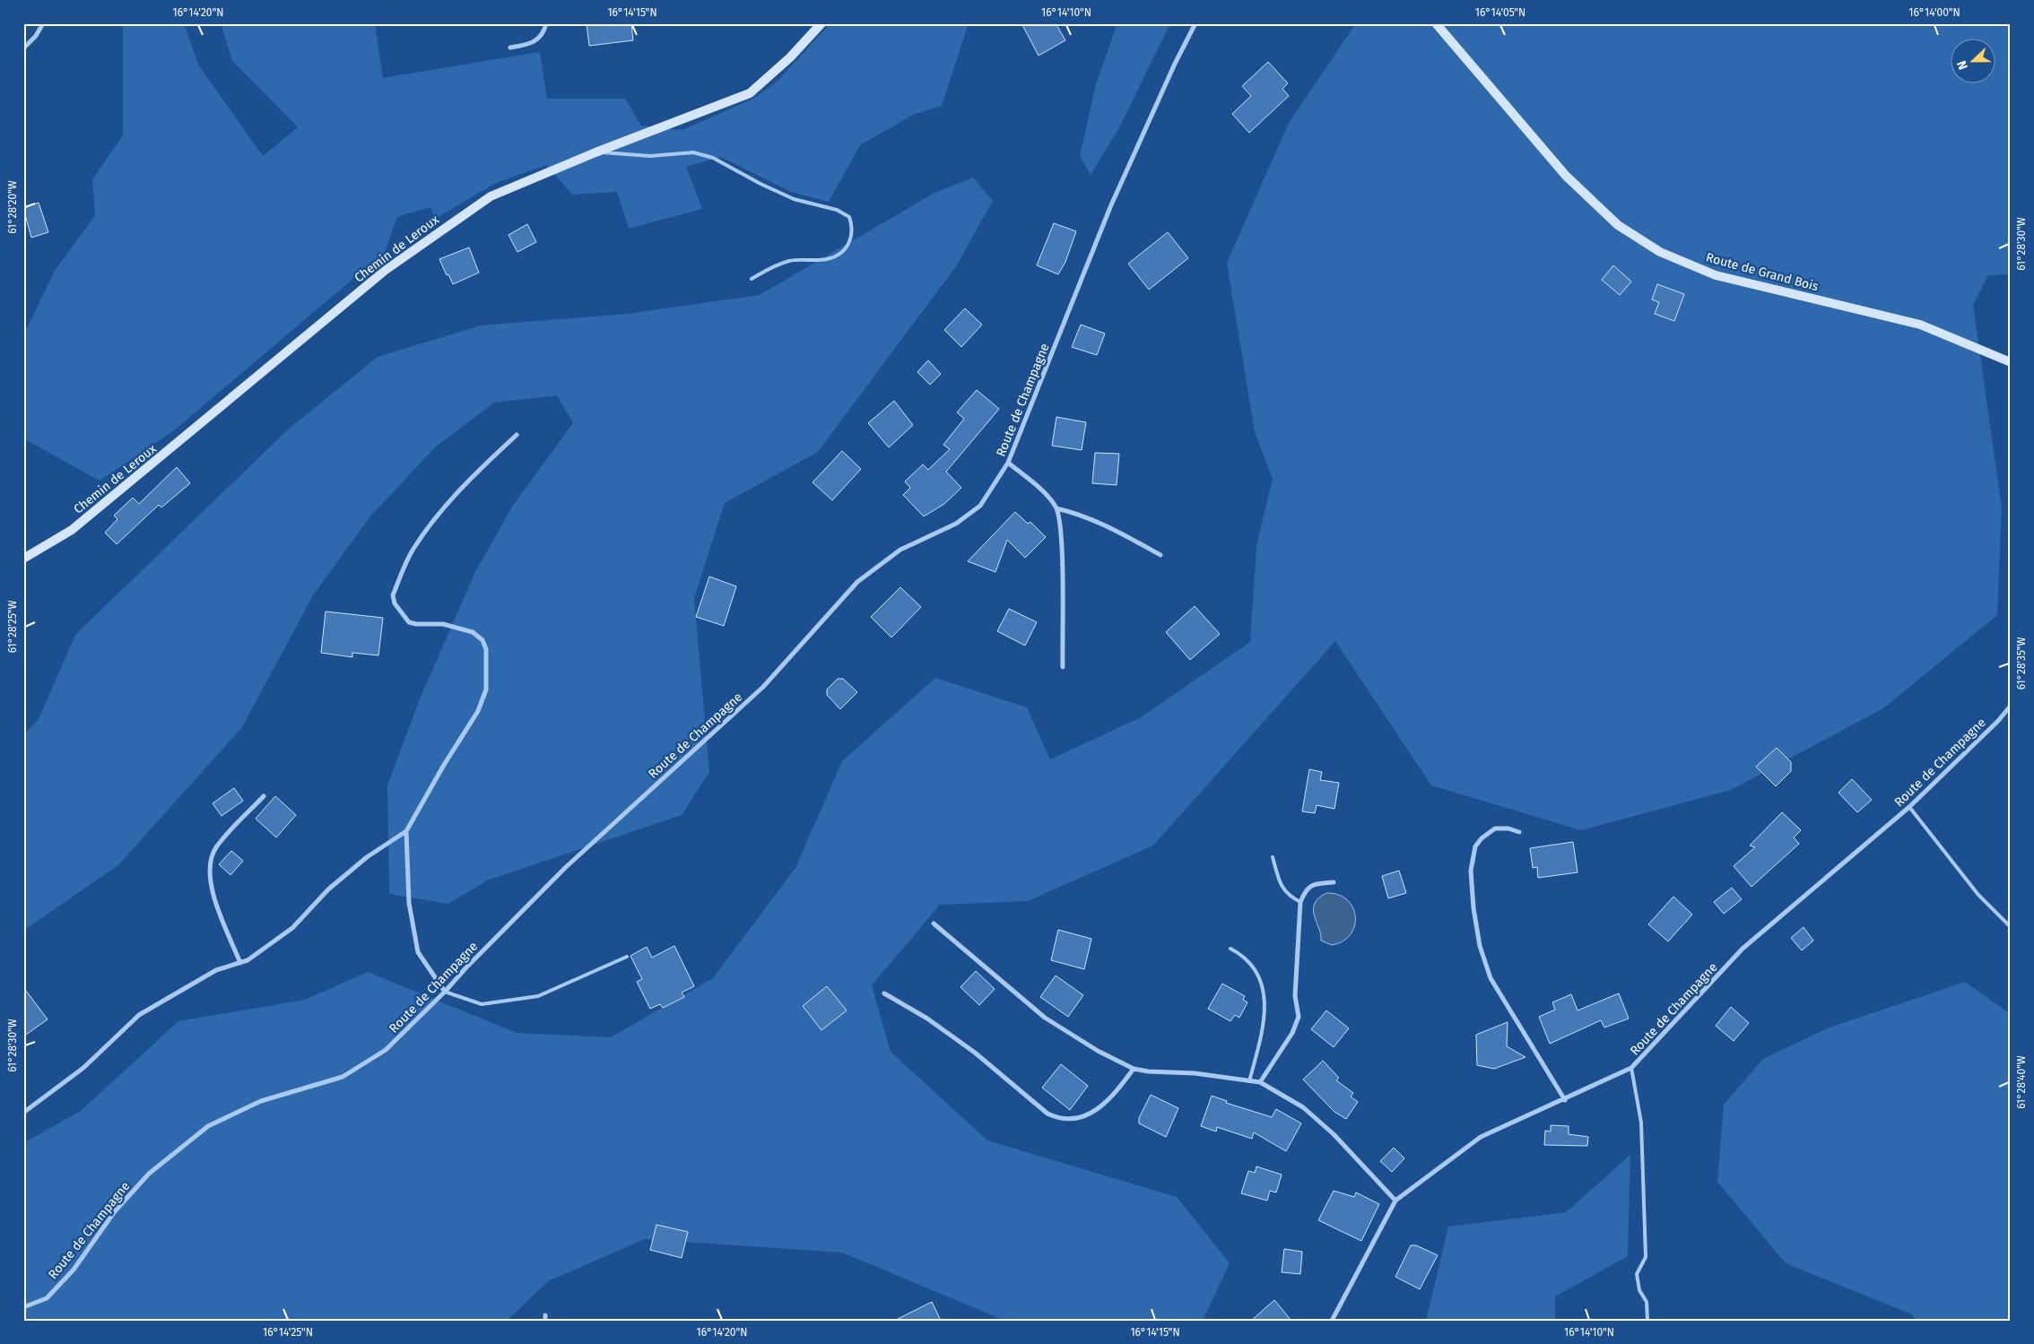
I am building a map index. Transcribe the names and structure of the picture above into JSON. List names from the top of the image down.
{
  "streets": {
    "street": ["Chemin de Leroux", "Route de Grand Bois", "Route de Champagne"]
  },
  "north": "left",
  "coordinates": [
    "16°14'20\"N",
    "16°14'15\"N",
    "16°14'10\"N",
    "16°14'05\"N",
    "16°14'00\"N",
    "61°28'20\"W",
    "61°28'30\"W",
    "61°28'25\"W",
    "61°28'35\"W",
    "61°28'40\"W",
    "16°14'25\"N"
  ]
}
